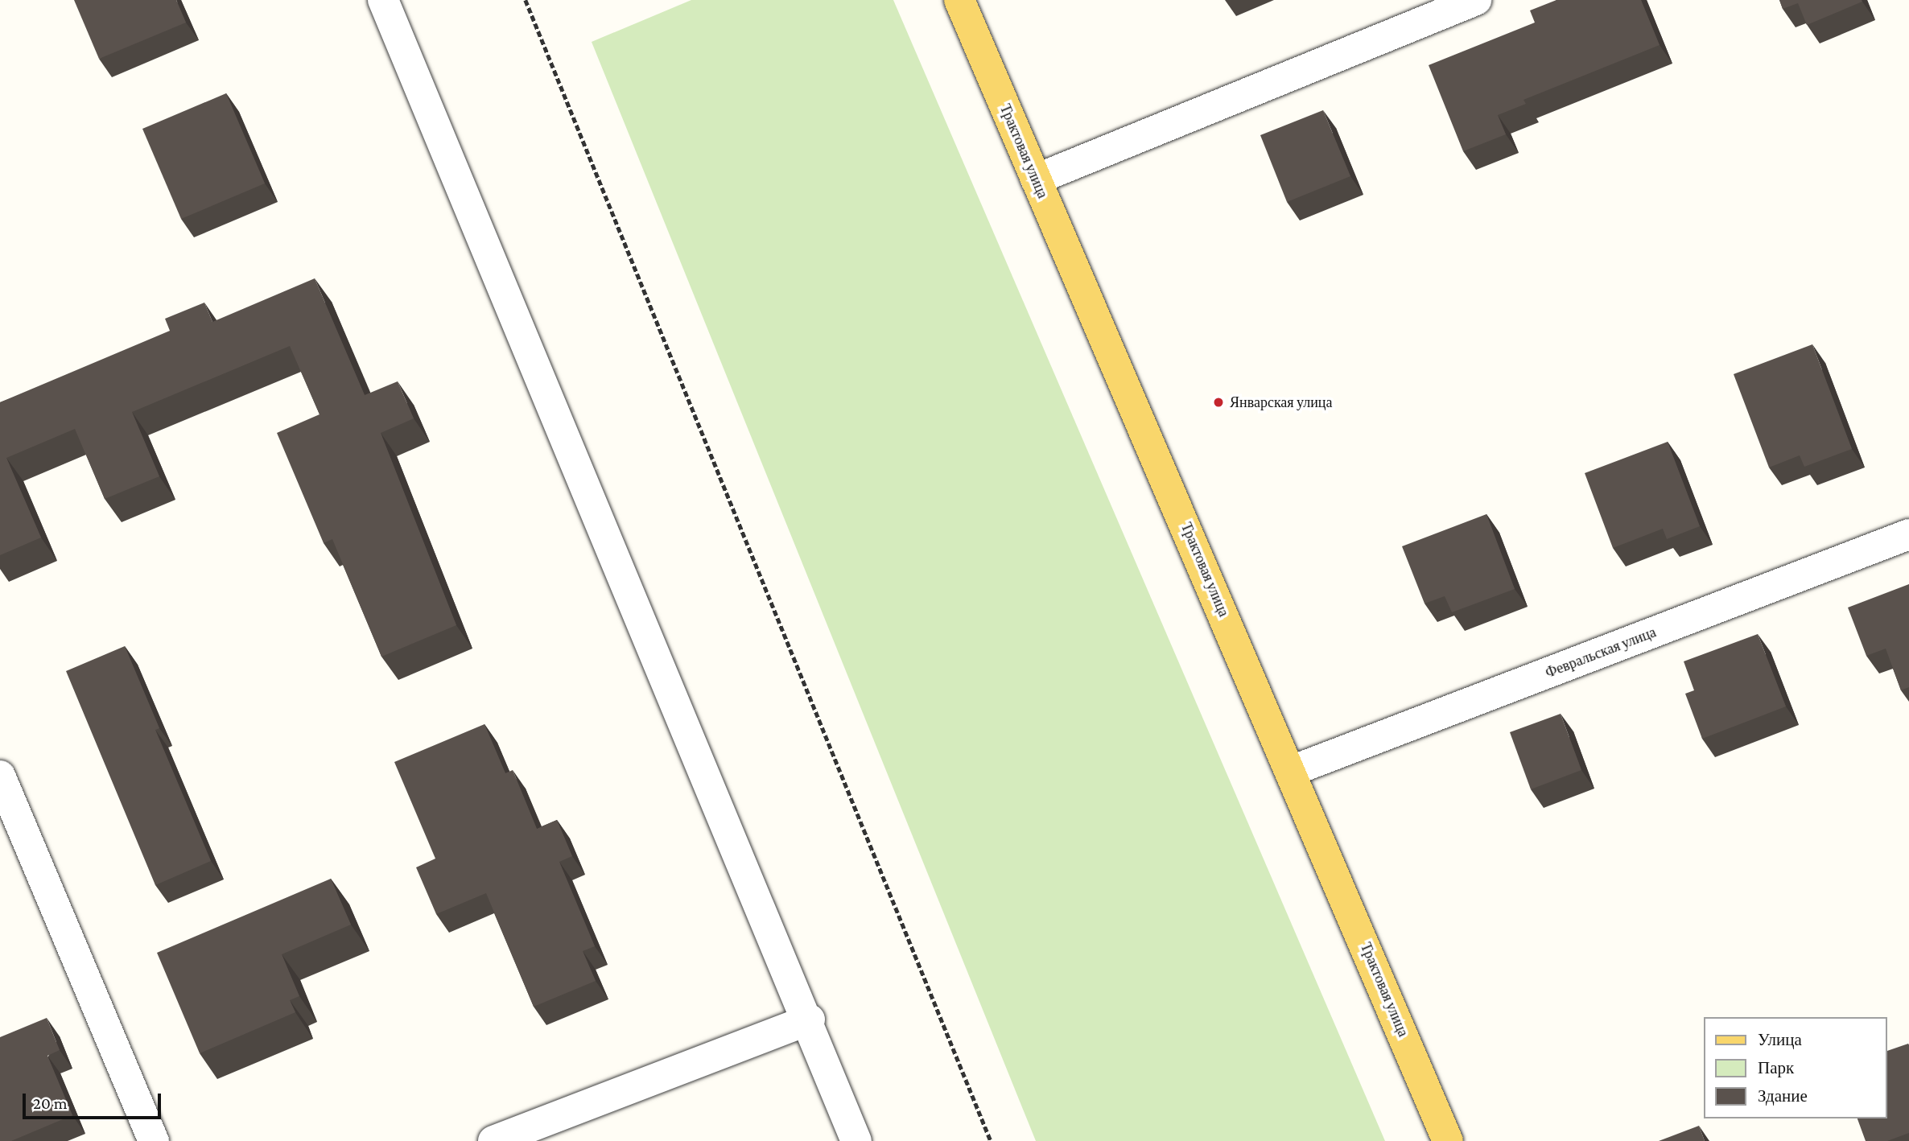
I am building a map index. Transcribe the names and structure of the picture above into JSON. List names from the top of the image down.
{
  "streets": {
    "main road": ["Трактовая улица"],
    "street": ["Февральская улица"]
  },
  "crossings": [
    ["Трактовая улица", "Февральская улица"]
  ],
  "places": ["Январская улица"],
  "legend": ["Улица", "Парк", "Здание"],
  "scale_bar": "20 m"
}
